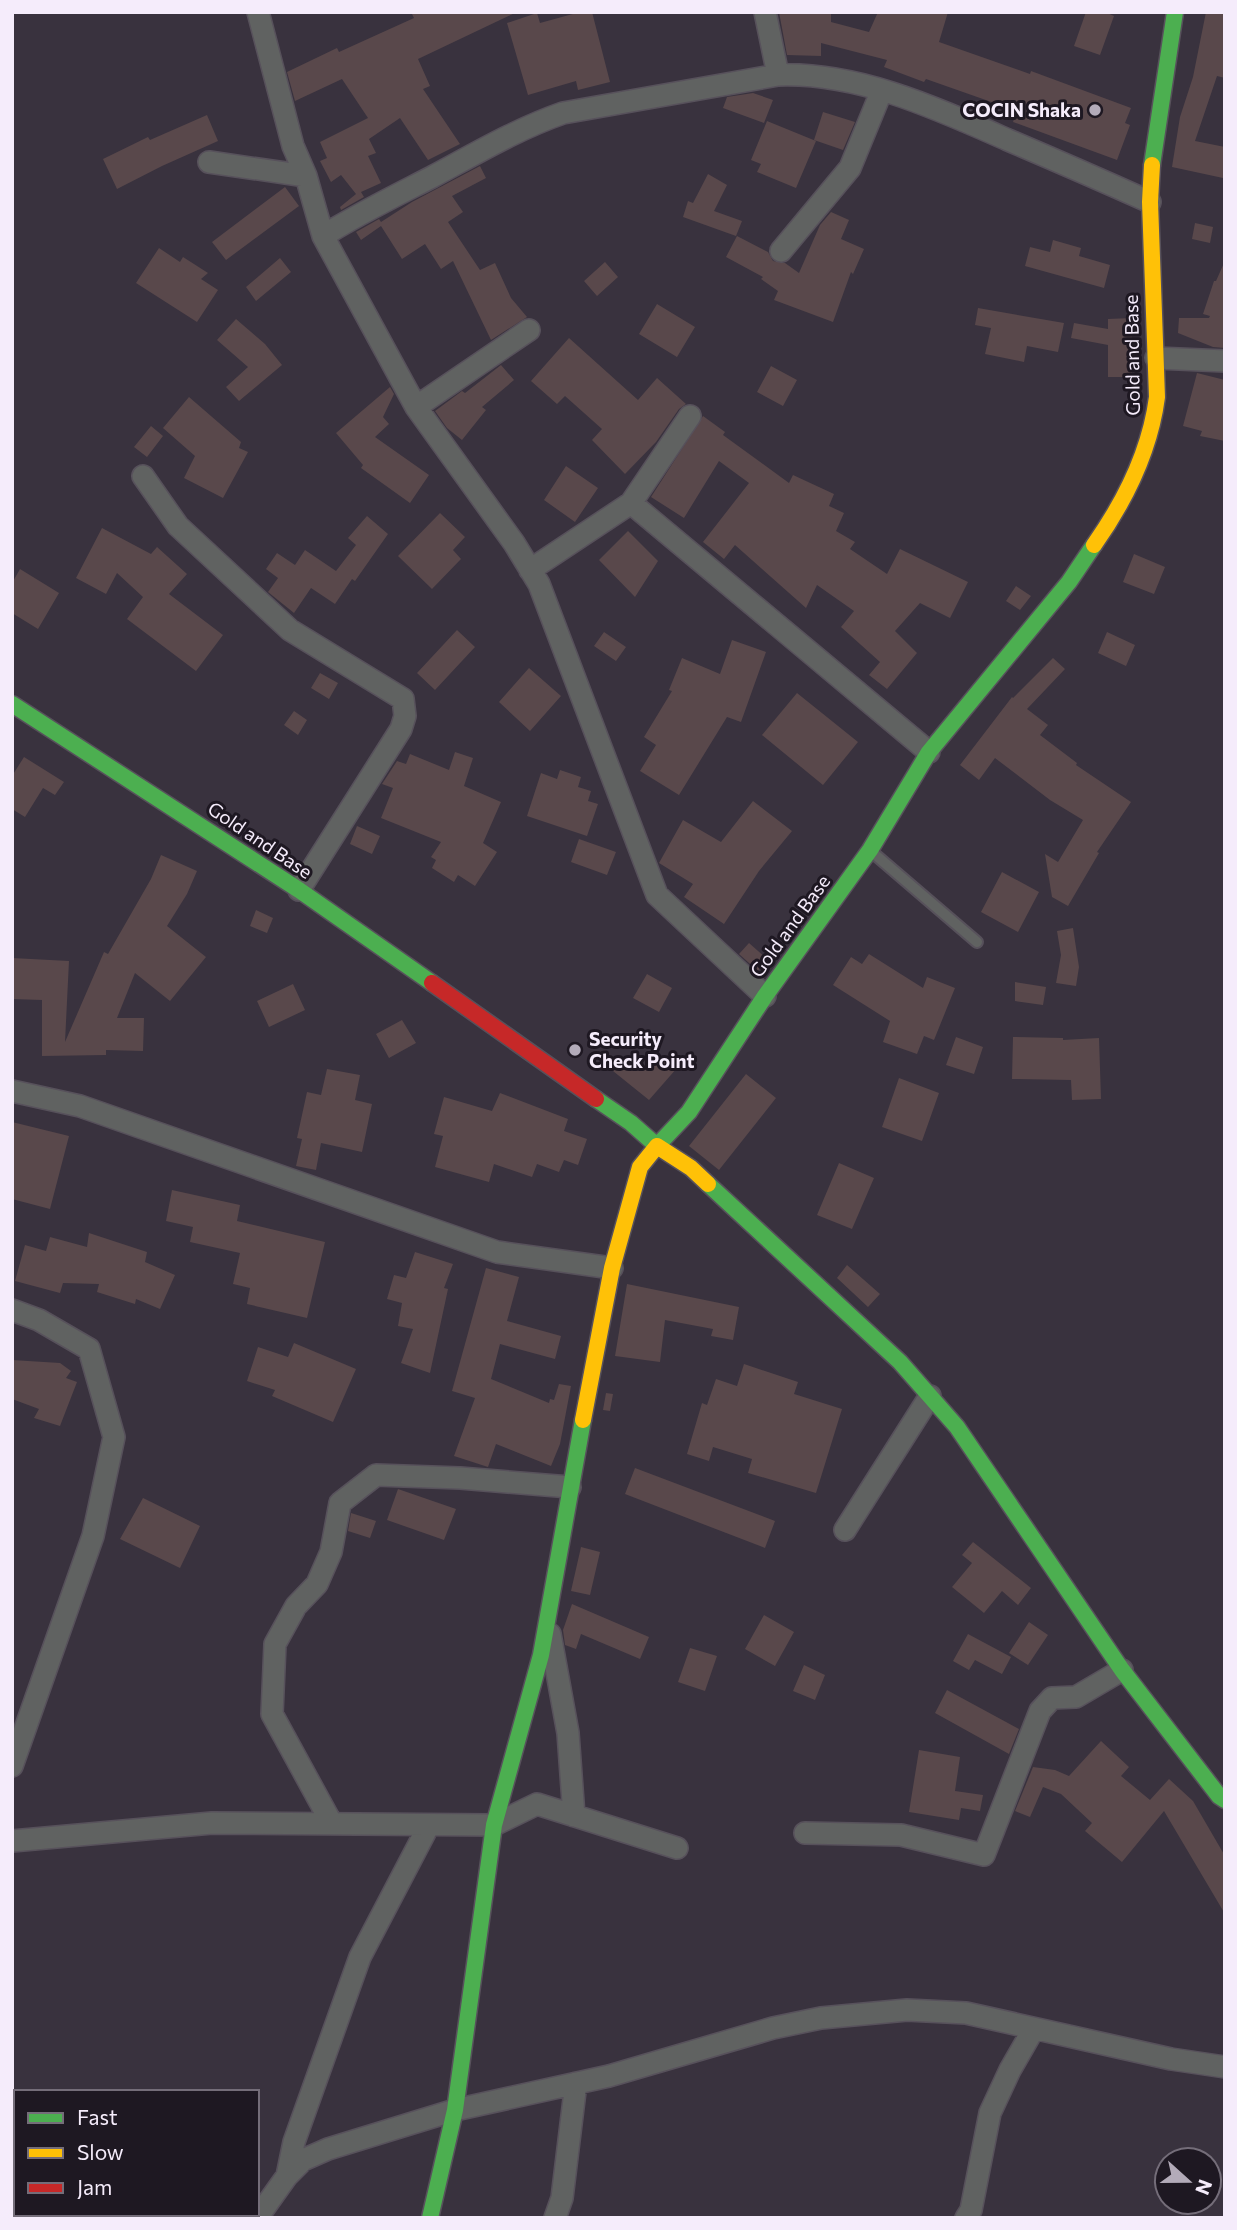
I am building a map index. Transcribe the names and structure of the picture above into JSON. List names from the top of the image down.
{
  "streets": {
    "main road": ["Gold and Base"]
  },
  "places": ["COCIN Shaka", "Security Check Point"],
  "legend": ["Fast", "Slow", "Jam"],
  "north": "right"
}
